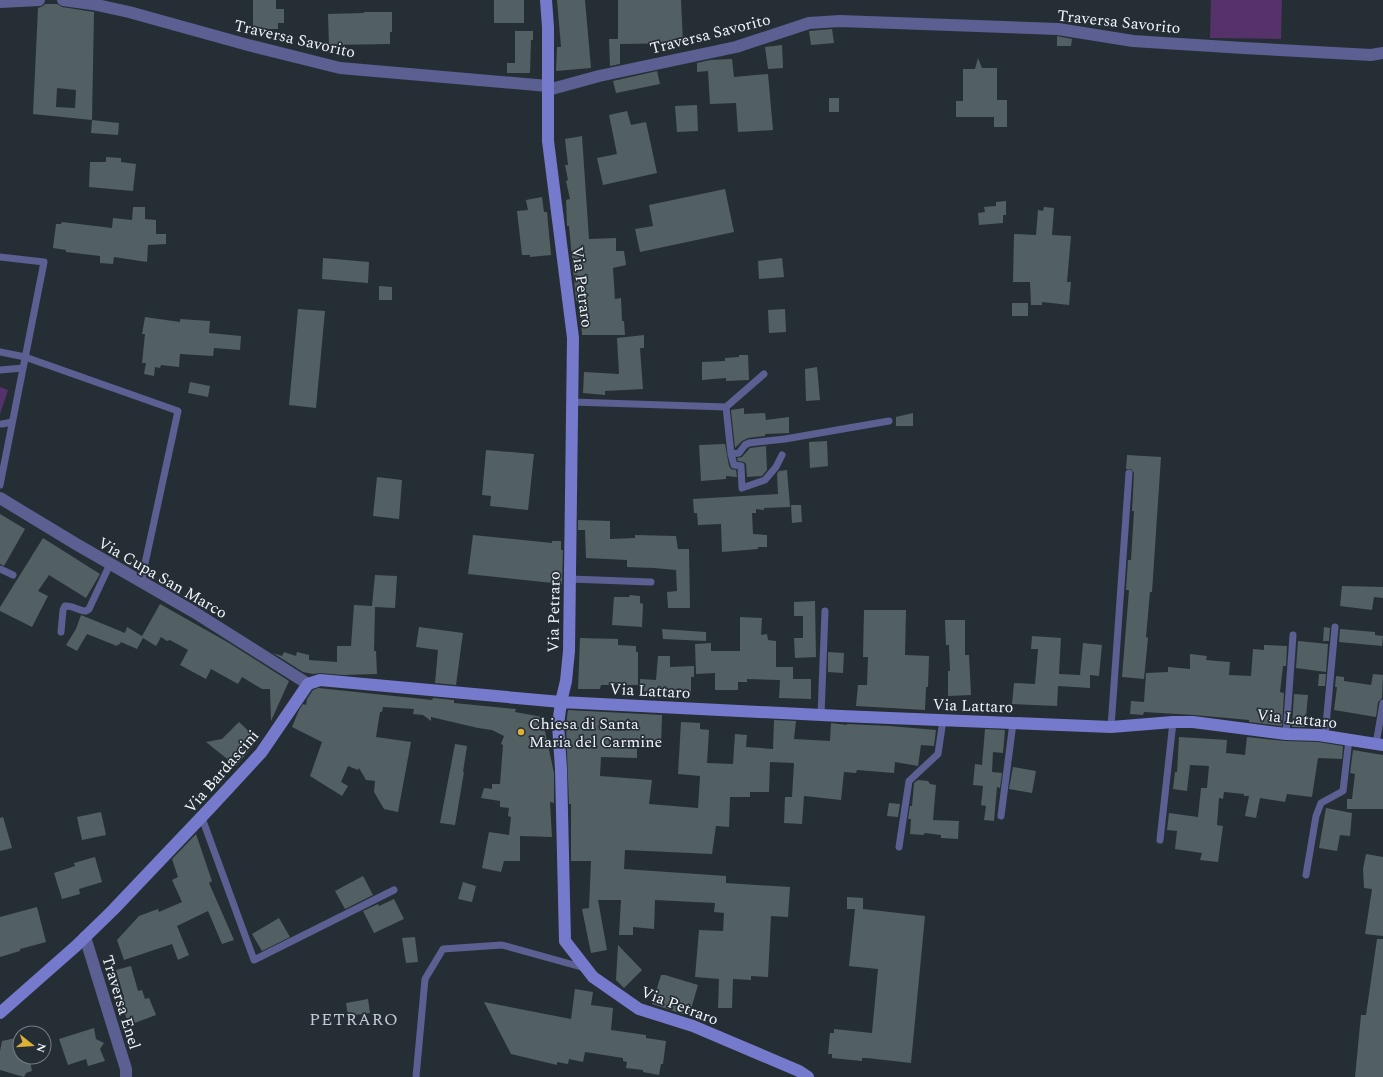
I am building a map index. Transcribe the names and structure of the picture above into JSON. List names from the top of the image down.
{
  "streets": {
    "street": [
      "Traversa Savorito",
      "Via Petraro",
      "Via Cupa San Marco",
      "Via Lattaro",
      "Via Bardascini",
      "Traversa Enel"
    ]
  },
  "crossings": [
    ["Traversa Savorito", "Via Petraro"],
    ["Via Petraro", "Via Lattaro"],
    ["Via Cupa San Marco", "Via Bardascini"],
    ["Via Bardascini", "Traversa Enel"]
  ],
  "districts": ["PETRARO"],
  "places": ["Chiesa di Santa Maria del Carmine"],
  "north": "right"
}
